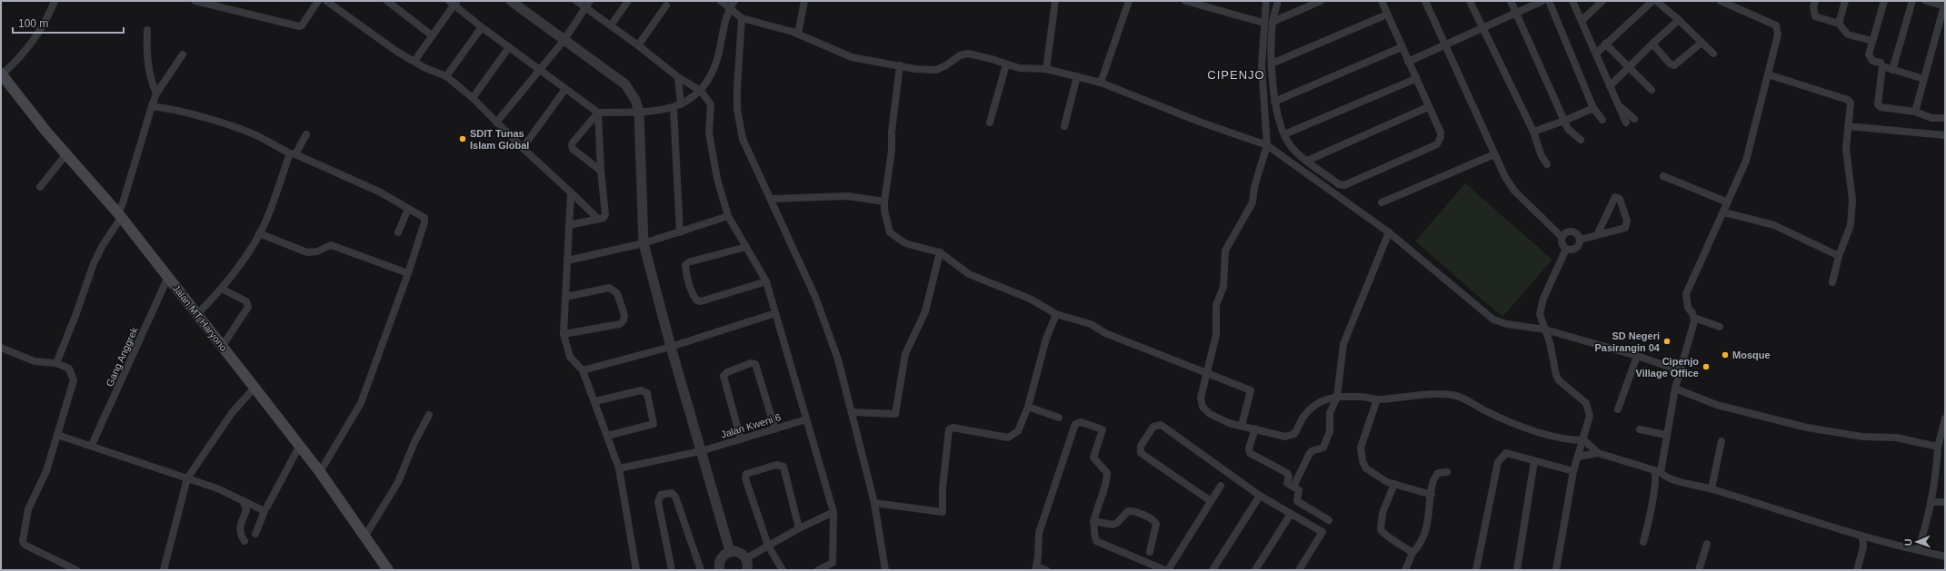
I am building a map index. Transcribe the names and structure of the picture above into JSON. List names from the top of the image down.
{
  "streets": {
    "main road": ["Jalan MT Haryono"],
    "street": ["Gang Anggrek", "Jalan Kweni 6"]
  },
  "crossings": [
    ["Jalan MT Haryono", "Gang Anggrek"]
  ],
  "districts": ["CIPENJO"],
  "places": [
    "SDIT Tunas Islam Global",
    "SD Negeri Pasirangin 04",
    "Mosque",
    "Cipenjo Village Office"
  ],
  "scale_bar": "100 m",
  "north": "left"
}
